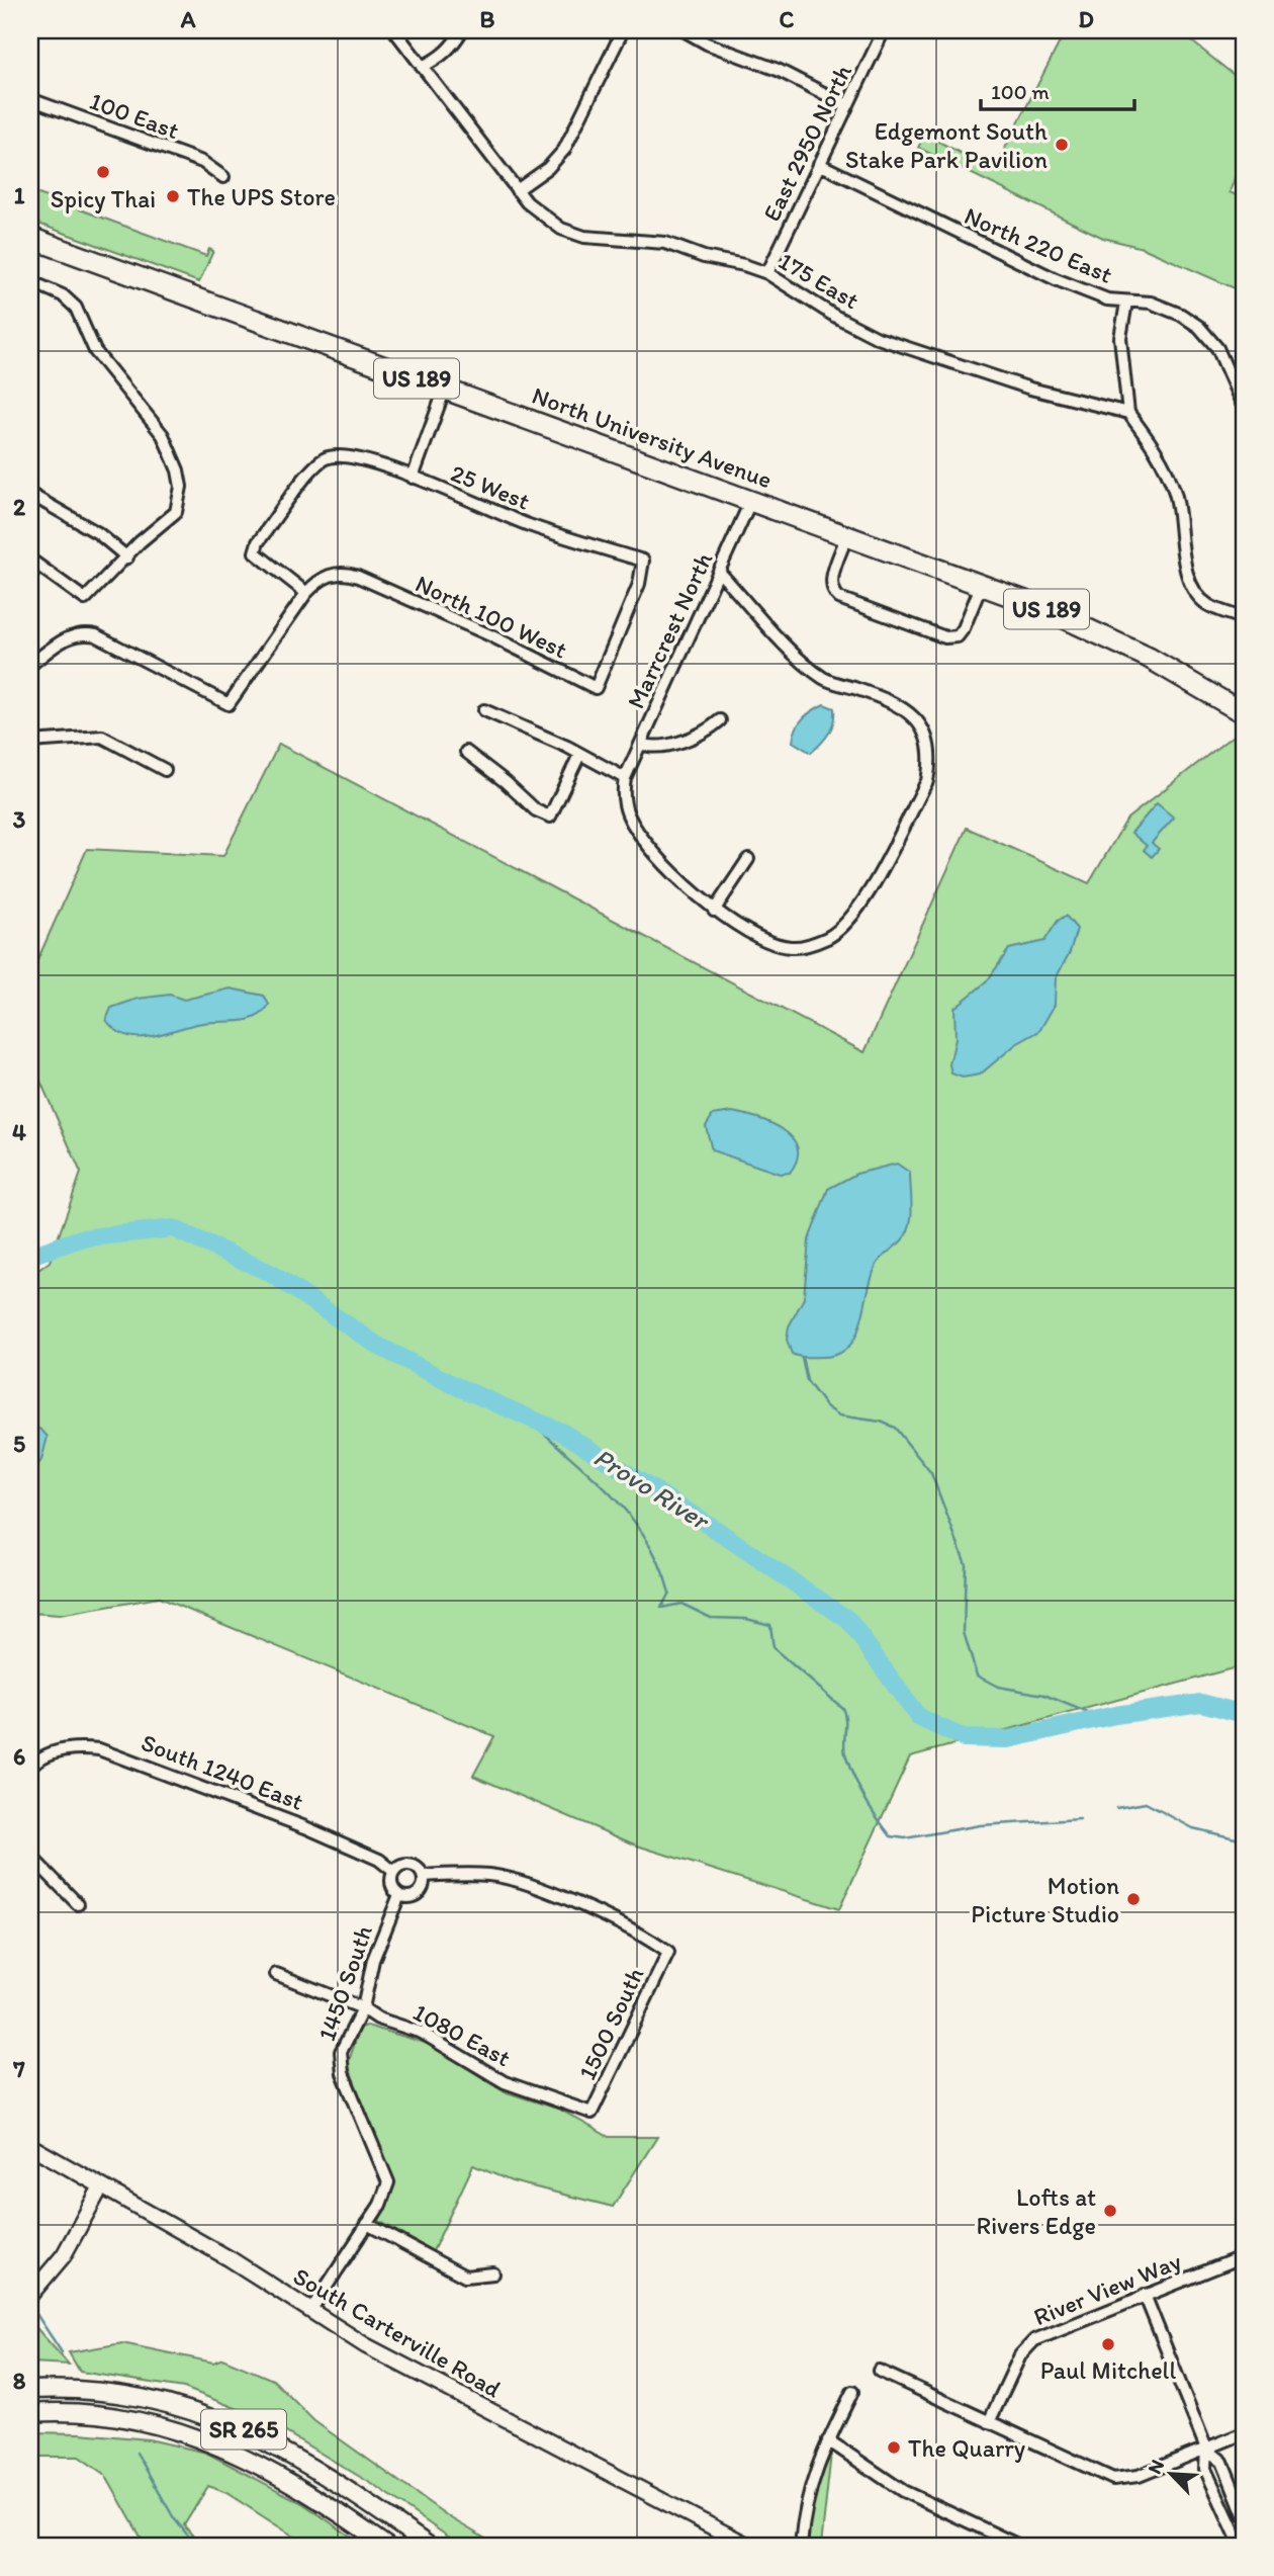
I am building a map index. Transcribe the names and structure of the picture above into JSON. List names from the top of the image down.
{
  "streets": {
    "highway": ["US 189", "North University Avenue"],
    "main road": ["SR 265"],
    "street": [
      "100 East",
      "East 2950 North",
      "North 220 East",
      "175 East",
      "25 West",
      "North 100 West",
      "Marrcrest North",
      "South 1240 East",
      "1450 South",
      "1500 South",
      "1080 East",
      "River View Way",
      "South Carterville Road"
    ]
  },
  "crossings": [
    ["East 2950 North", "North 220 East"],
    ["East 2950 North", "175 East"],
    ["North University Avenue", "Marrcrest North"],
    ["25 West", "North 100 West"],
    ["South 1240 East", "1450 South"],
    ["South 1240 East", "1500 South"],
    ["1450 South", "1500 South"],
    ["1450 South", "1080 East"],
    ["1450 South", "South Carterville Road"],
    ["1500 South", "1080 East"]
  ],
  "water": ["Provo River"],
  "places": [
    "Edgemont South Stake Park Pavilion",
    "Spicy Thai",
    "The UPS Store",
    "Motion Picture Studio",
    "Lofts at Rivers Edge",
    "Paul Mitchell",
    "The Quarry"
  ],
  "scale_bar": "100 m",
  "north": "top left",
  "grid": {
    "columns": [
      "A",
      "B",
      "C",
      "D"
    ],
    "rows": [
      "1",
      "2",
      "3",
      "4",
      "5",
      "6",
      "7",
      "8"
    ]
  }
}
